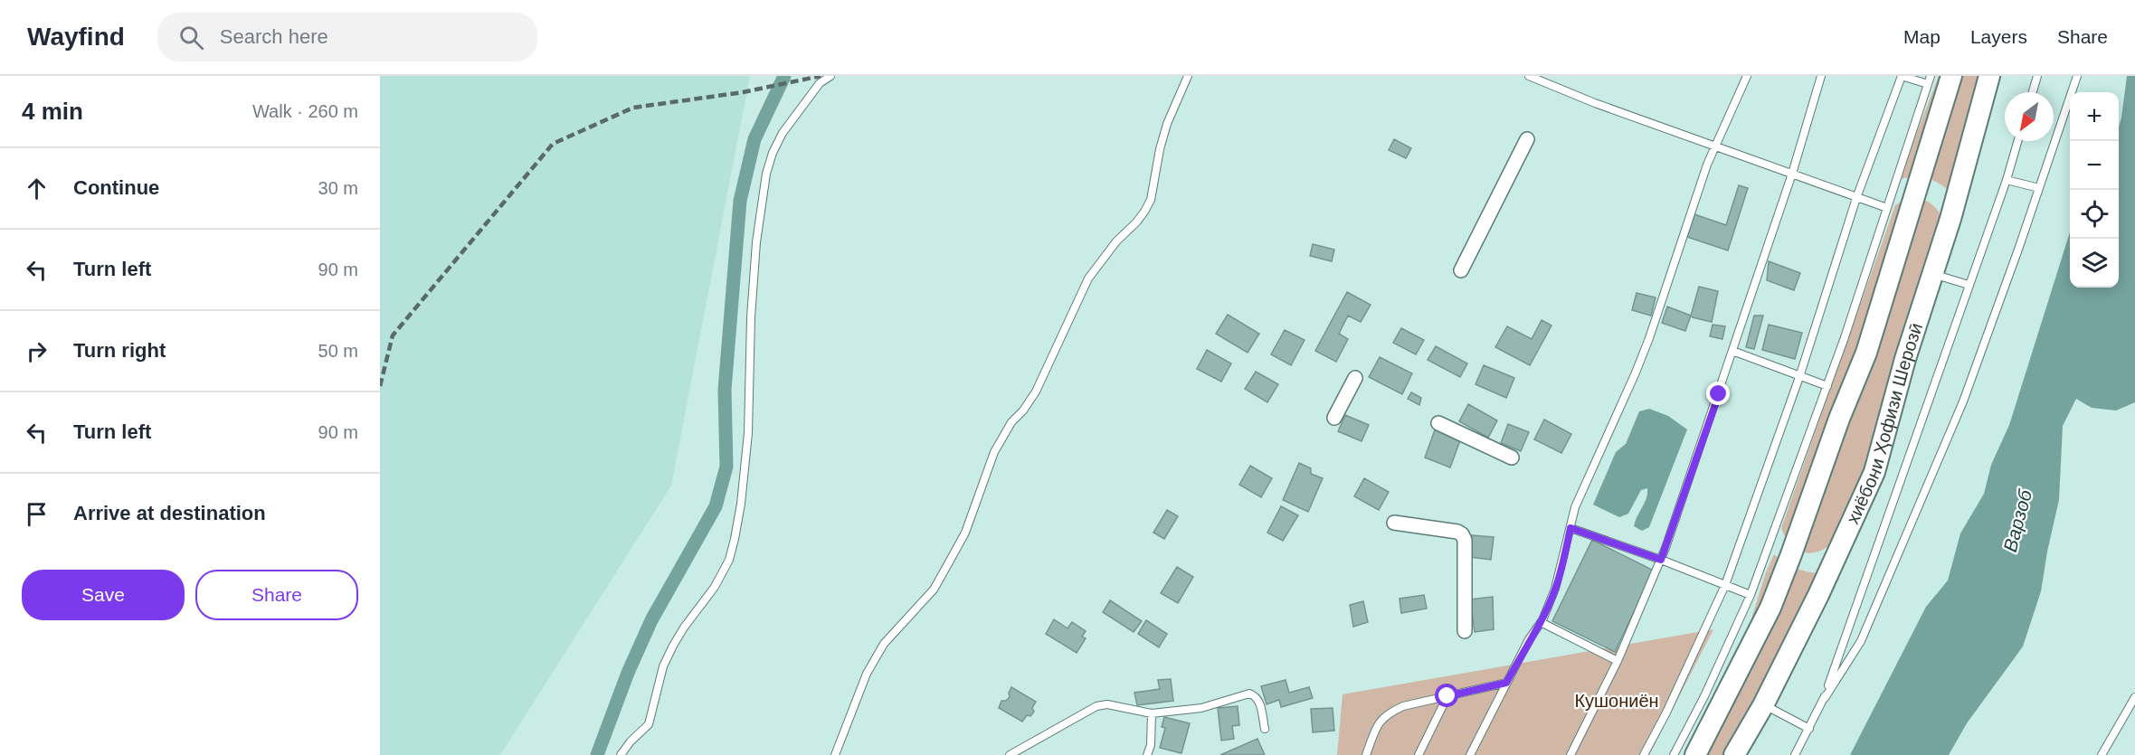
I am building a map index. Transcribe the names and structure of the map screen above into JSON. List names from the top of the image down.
{
  "streets": {
    "main road": ["хиёбони Ҳофизи Шерозӣ"]
  },
  "water": ["Варзоб"],
  "parks": ["Кушониён"],
  "north": "bottom left",
  "page": {
    "header": "Wayfind",
    "search": "Search here",
    "nav": ["Map", "Layers", "Share"],
    "heading": ["4 min", "Walk · 260 m"],
    "map_buttons": ["+", "−"],
    "list": [
      ["Continue", "30 m"],
      ["Turn left", "90 m"],
      ["Turn right", "50 m"],
      ["Turn left", "90 m"],
      "Arrive at destination"
    ],
    "buttons": ["Save", "Share"]
  }
}
